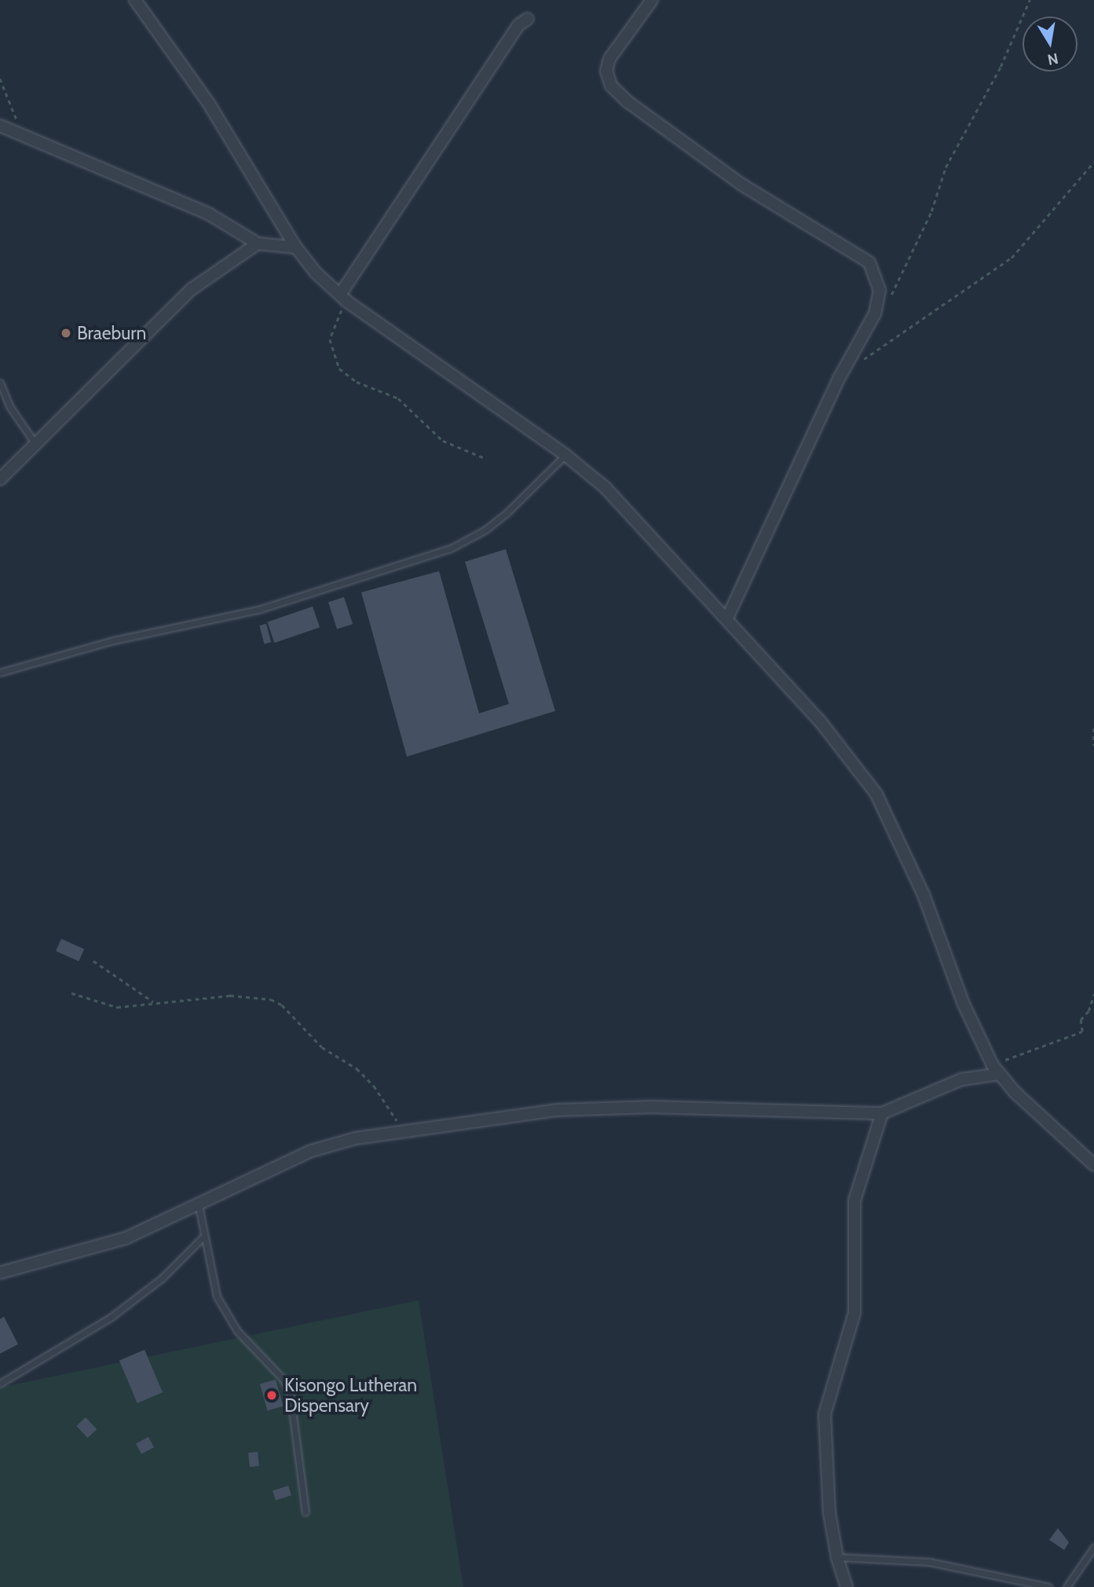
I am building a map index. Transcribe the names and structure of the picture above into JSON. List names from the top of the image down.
{
  "places": ["Braeburn", "Kisongo Lutheran Dispensary"],
  "north": "bottom"
}
